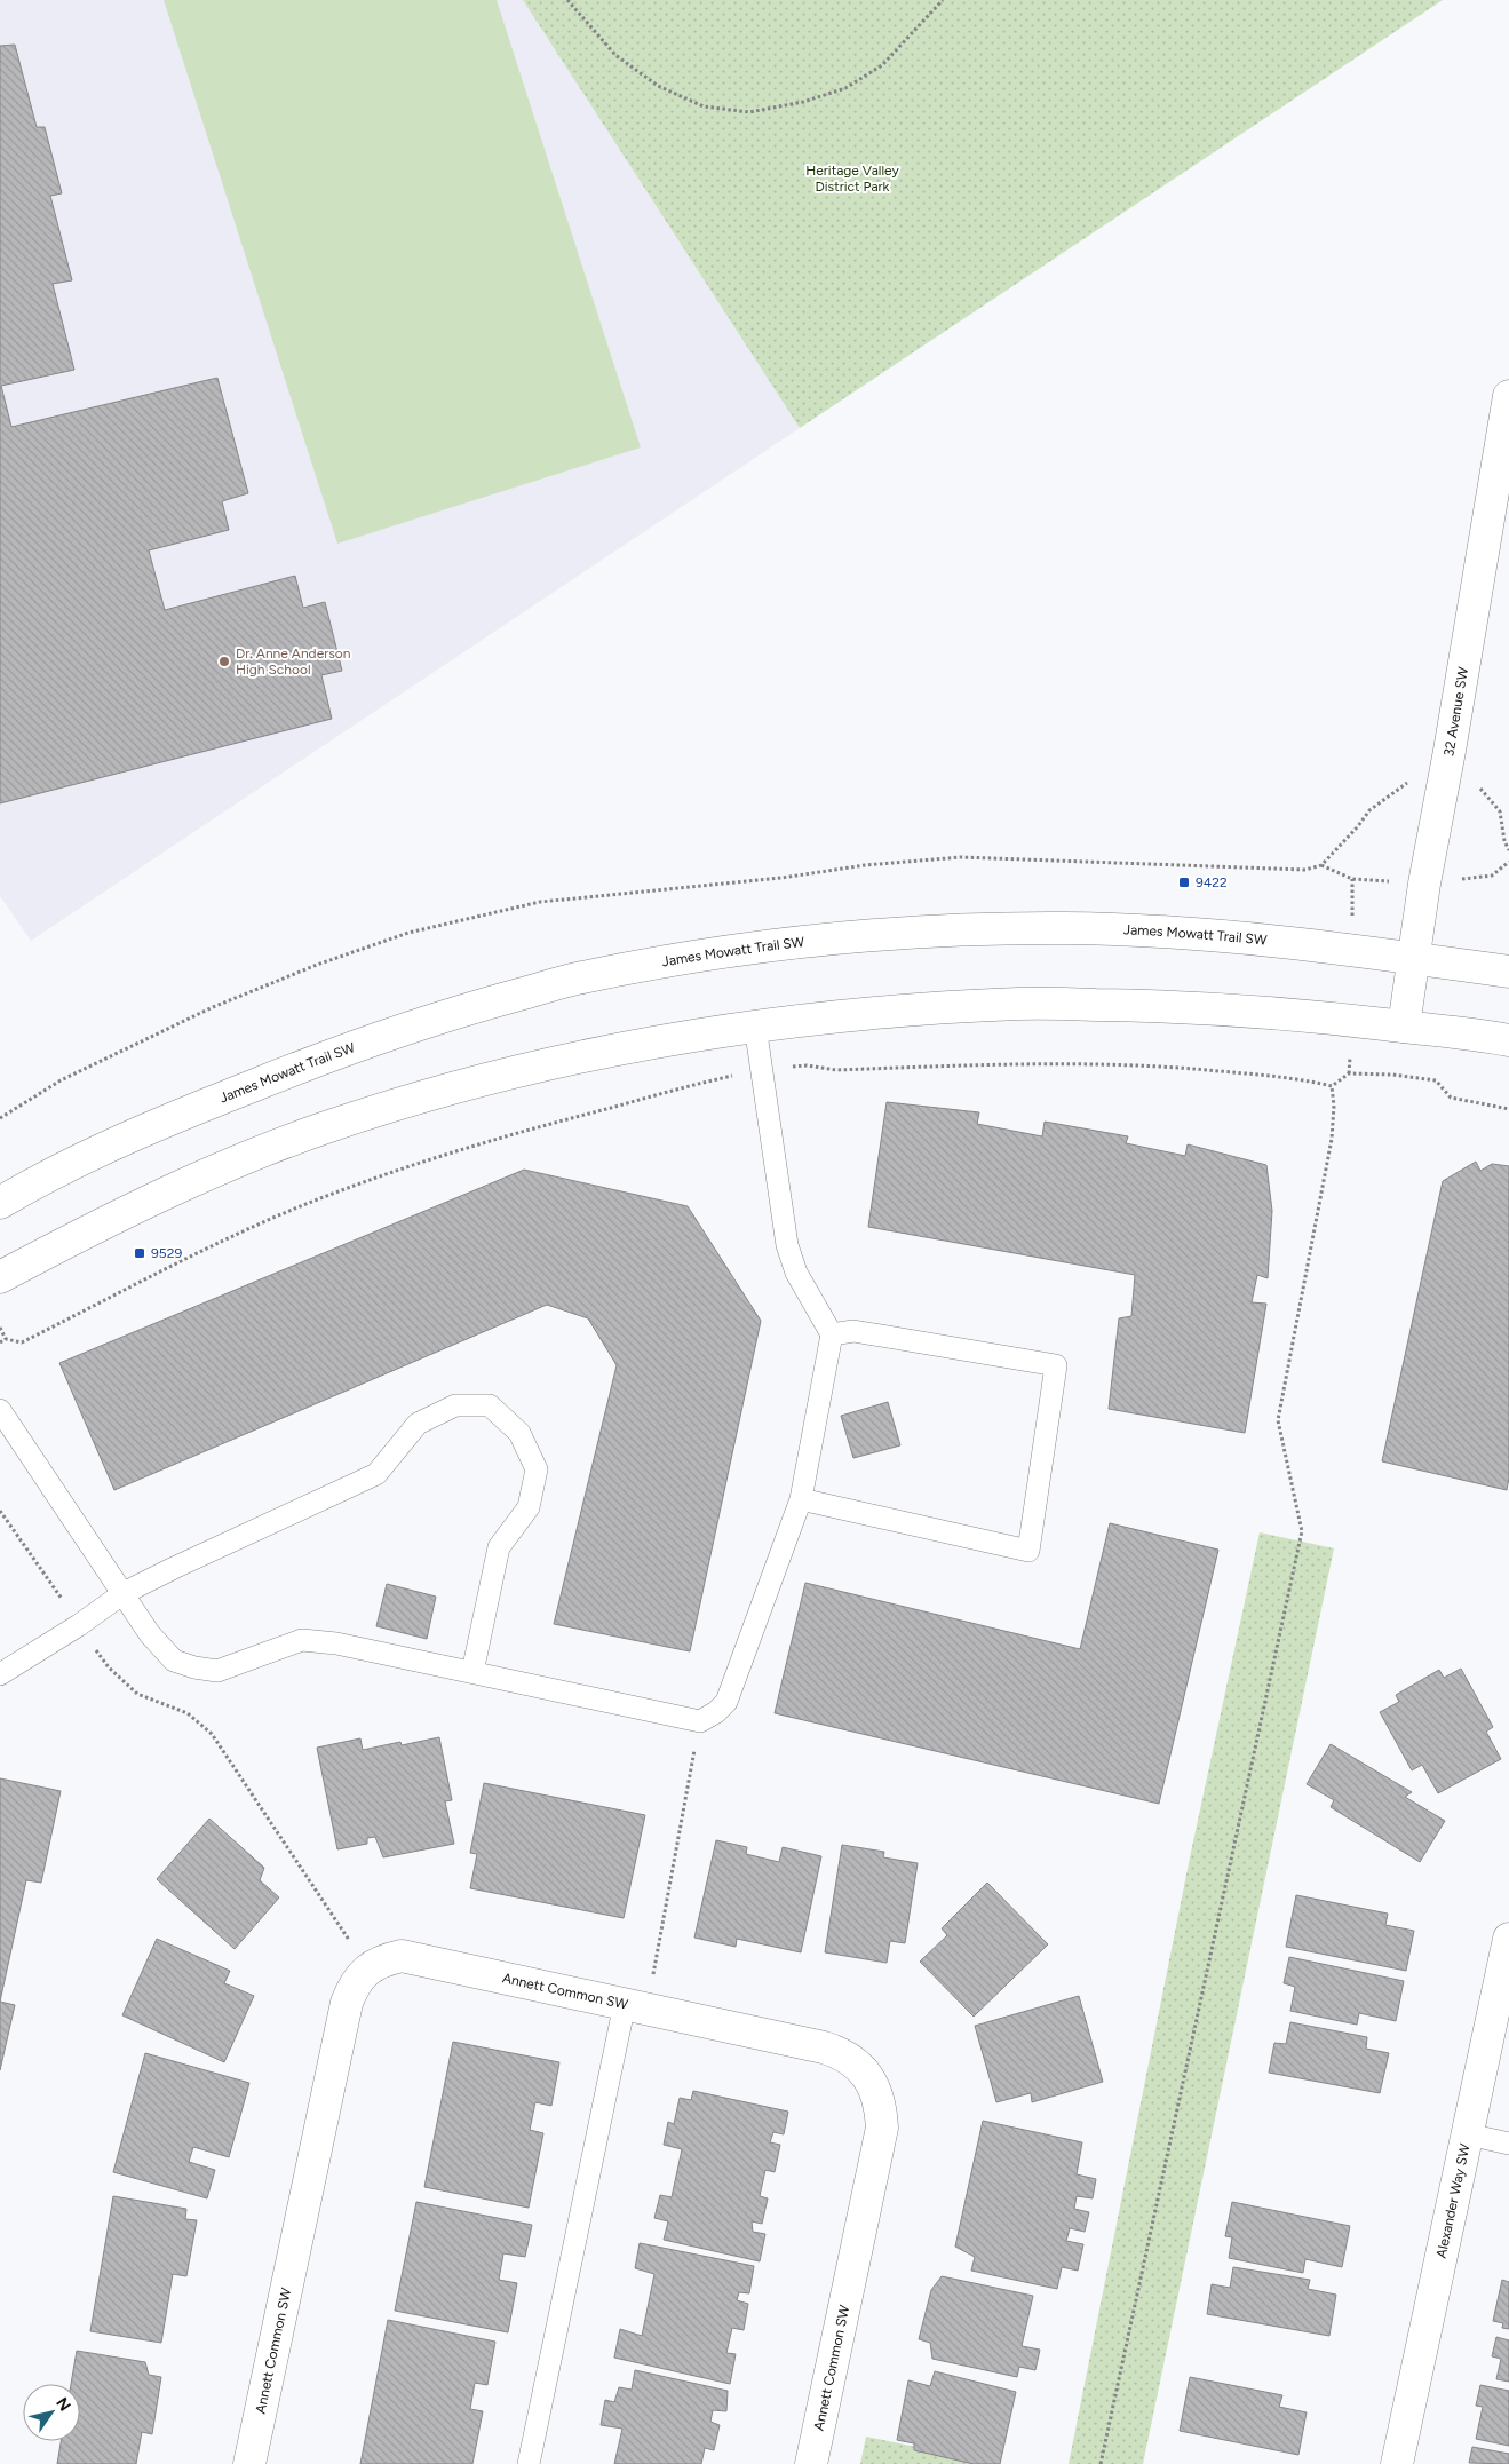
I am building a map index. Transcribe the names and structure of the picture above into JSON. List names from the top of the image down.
{
  "streets": {
    "main road": [
      "32 Avenue SW",
      "James Mowatt Trail SW",
      "Annett Common SW",
      "Alexander Way SW"
    ]
  },
  "crossings": [
    ["32 Avenue SW", "James Mowatt Trail SW"]
  ],
  "parks": ["Heritage Valley District Park"],
  "places": {
    "other": ["Dr. Anne Anderson High School"],
    "transit": ["9422", "9529"]
  },
  "north": "top right"
}
